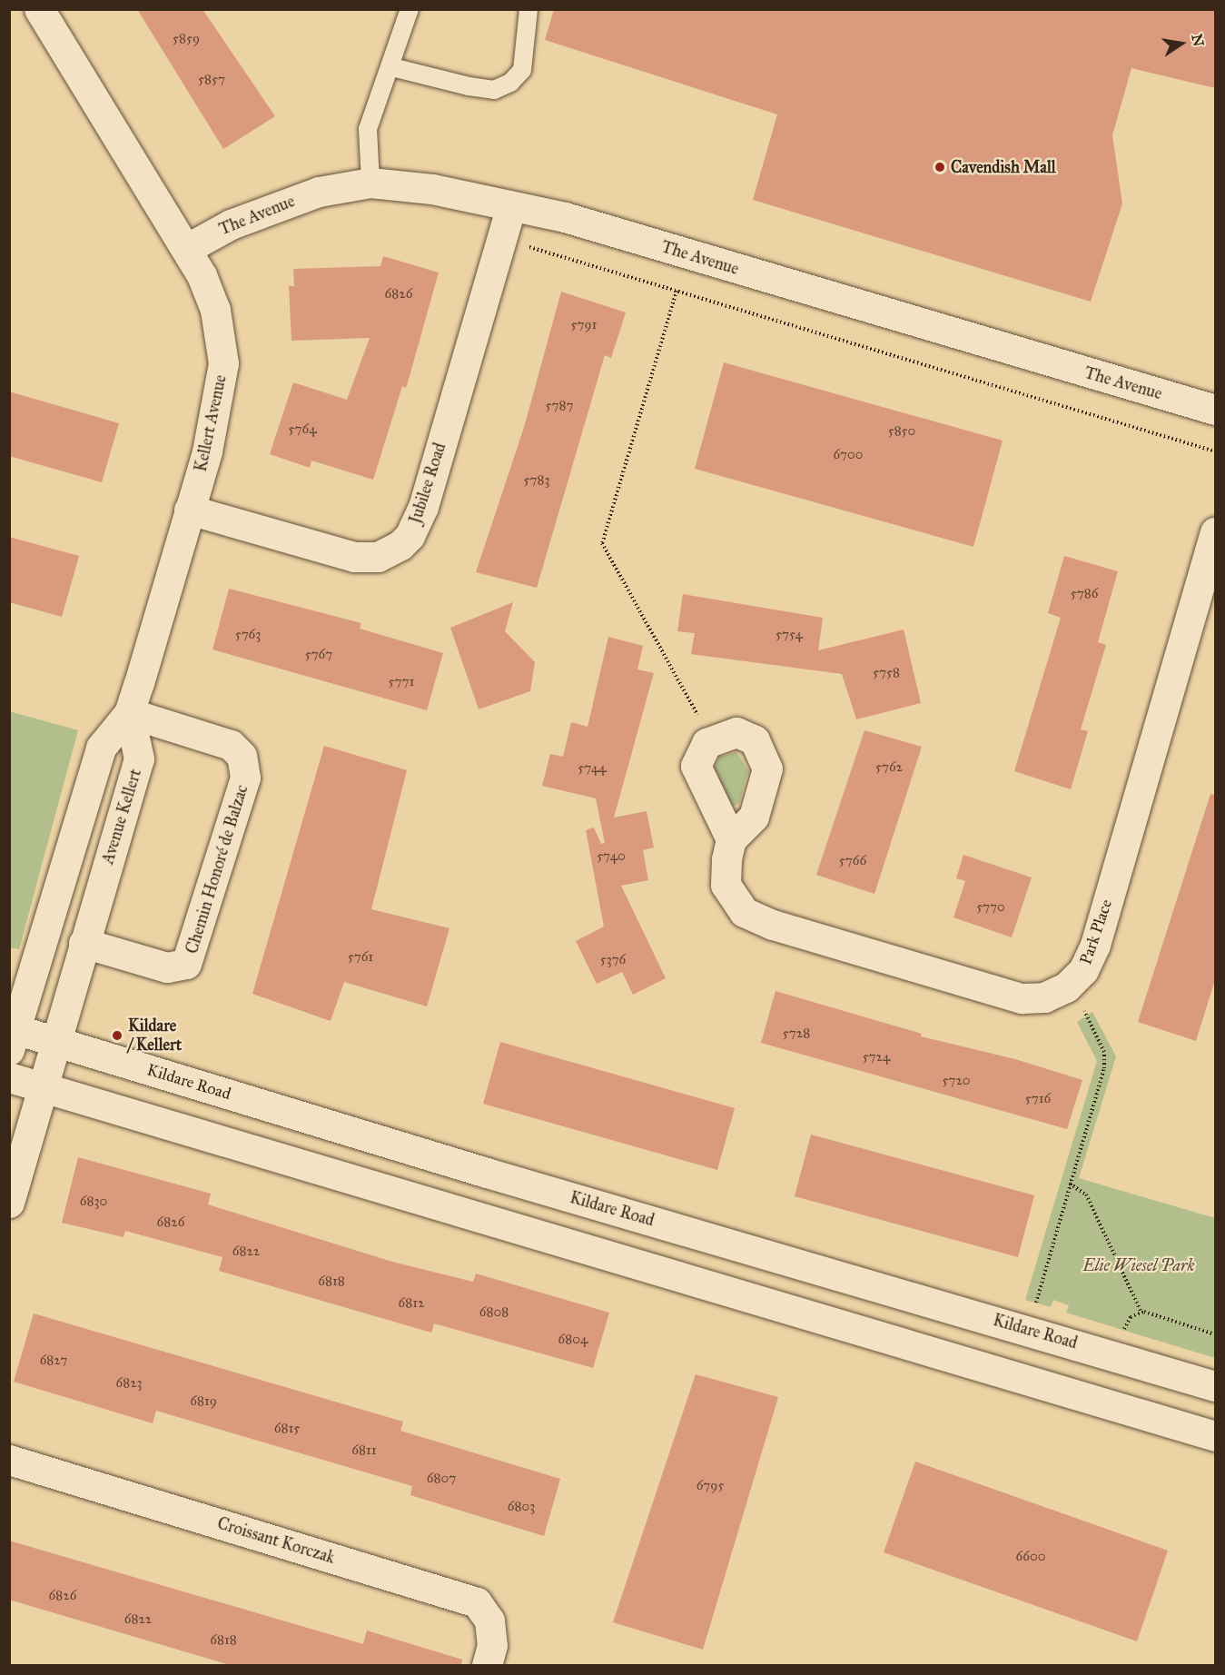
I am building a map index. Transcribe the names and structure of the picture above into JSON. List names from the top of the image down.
{
  "streets": {
    "street": [
      "The Avenue",
      "Kellert Avenue",
      "Jubilee Road",
      "Avenue Kellert",
      "Chemin Honoré de Balzac",
      "Park Place",
      "Kildare Road",
      "Croissant Korczak"
    ]
  },
  "crossings": [
    ["The Avenue", "Kellert Avenue"],
    ["The Avenue", "Jubilee Road"],
    ["Kellert Avenue", "Jubilee Road"],
    ["Kellert Avenue", "Avenue Kellert"],
    ["Kellert Avenue", "Chemin Honoré de Balzac"],
    ["Avenue Kellert", "Chemin Honoré de Balzac"],
    ["Avenue Kellert", "Kildare Road"]
  ],
  "parks": ["Elie Wiesel Park"],
  "places": ["Cavendish Mall", "Kildare / Kellert"],
  "house_numbers": [
    "5859",
    "5857",
    "6826",
    "5791",
    "5787",
    "5764",
    "5850",
    "6700",
    "5783",
    "5786",
    "5763",
    "5754",
    "5767",
    "5758",
    "5771",
    "5762",
    "5744",
    "5740",
    "5766",
    "5770",
    "5761",
    "5376",
    "5728",
    "5724",
    "5720",
    "5716",
    "6830",
    "6826",
    "6822",
    "6818",
    "6812",
    "6808",
    "6804",
    "6827",
    "6823",
    "6819",
    "6815",
    "6811",
    "6807",
    "6795",
    "6803",
    "6600",
    "6826",
    "6822",
    "6818"
  ],
  "north": "right"
}
